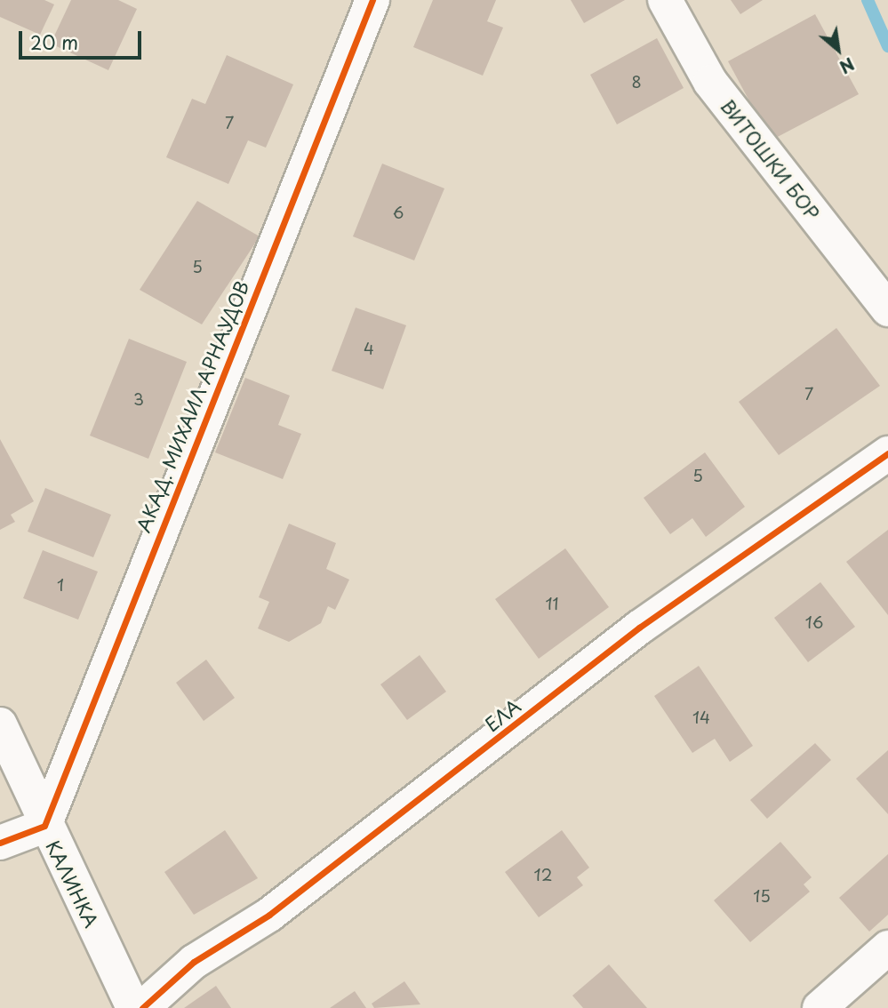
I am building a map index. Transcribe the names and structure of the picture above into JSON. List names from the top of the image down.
{
  "streets": {
    "street": [
      "ВИТОШКИ БОР",
      "АКАД. МИХАИЛ АРНАУДОВ",
      "ЕЛА",
      "КАЛИНКА"
    ]
  },
  "crossings": [
    ["АКАД. МИХАИЛ АРНАУДОВ", "КАЛИНКА"]
  ],
  "house_numbers": [
    "8",
    "7",
    "6",
    "5",
    "4",
    "7",
    "3",
    "5",
    "1",
    "11",
    "16",
    "14",
    "12",
    "15"
  ],
  "scale_bar": "20 m",
  "north": "bottom right"
}
